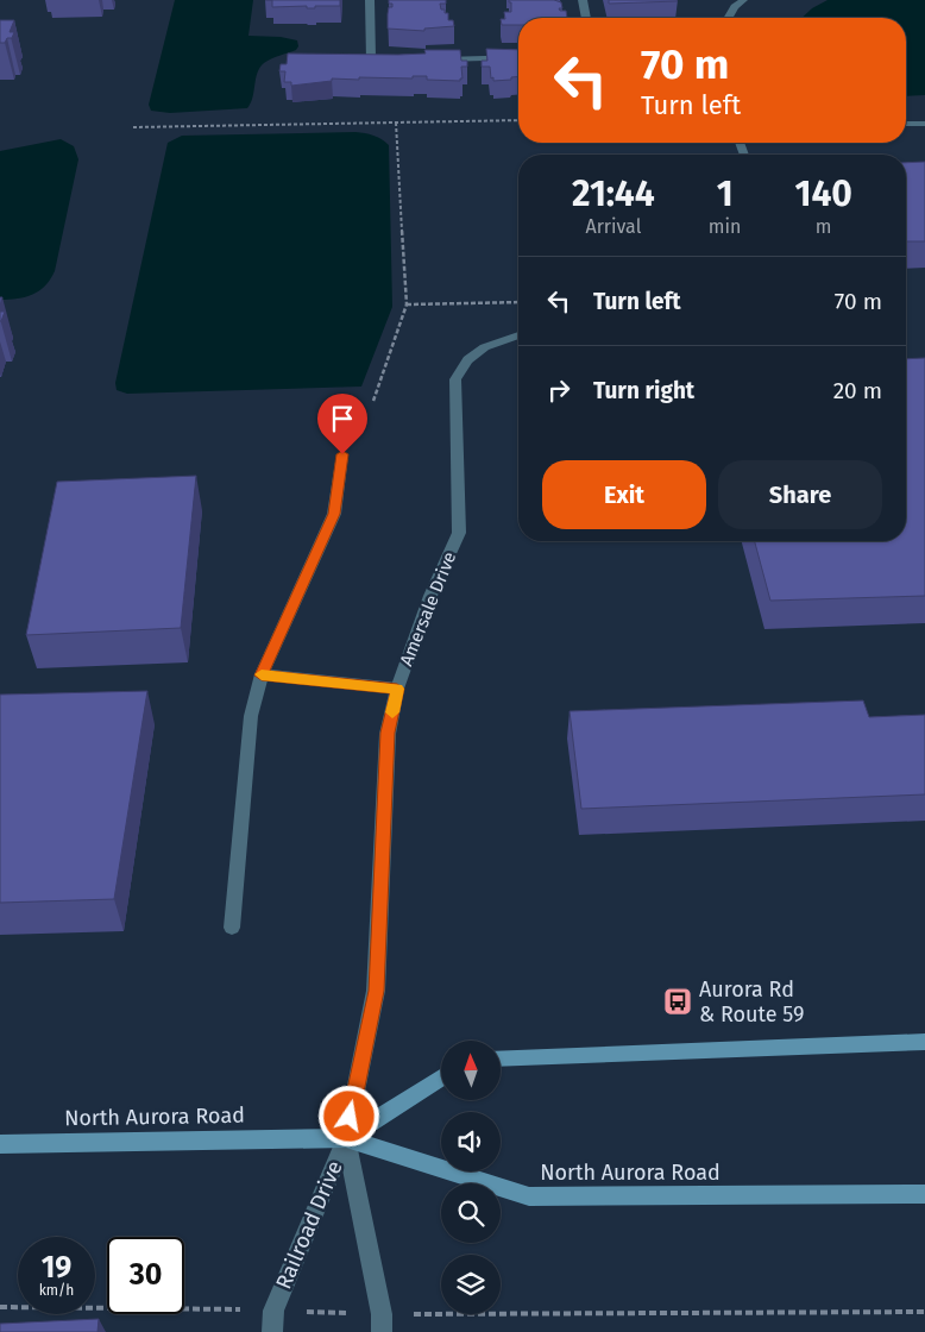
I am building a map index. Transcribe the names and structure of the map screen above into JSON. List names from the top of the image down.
{
  "streets": {
    "main road": ["North Aurora Road"],
    "street": ["Amersale Drive", "Railroad Drive"]
  },
  "crossings": [
    ["Amersale Drive", "North Aurora Road"],
    ["Amersale Drive", "Railroad Drive"],
    ["North Aurora Road", "Railroad Drive"]
  ],
  "places": {
    "bus stop": ["Aurora Rd & Route 59"]
  },
  "north": "top",
  "page": {
    "turn": ["70 m", "Turn left"],
    "eta": [
      "21:44",
      "Arrival",
      "1",
      "min",
      "140",
      "m"
    ],
    "list": [
      {
        "name": "Turn left",
        "value": "70 m"
      },
      {
        "name": "Turn right",
        "value": "20 m"
      }
    ],
    "buttons": ["Exit", "Share"],
    "speed": "19 km/h",
    "limit": "30"
  }
}
